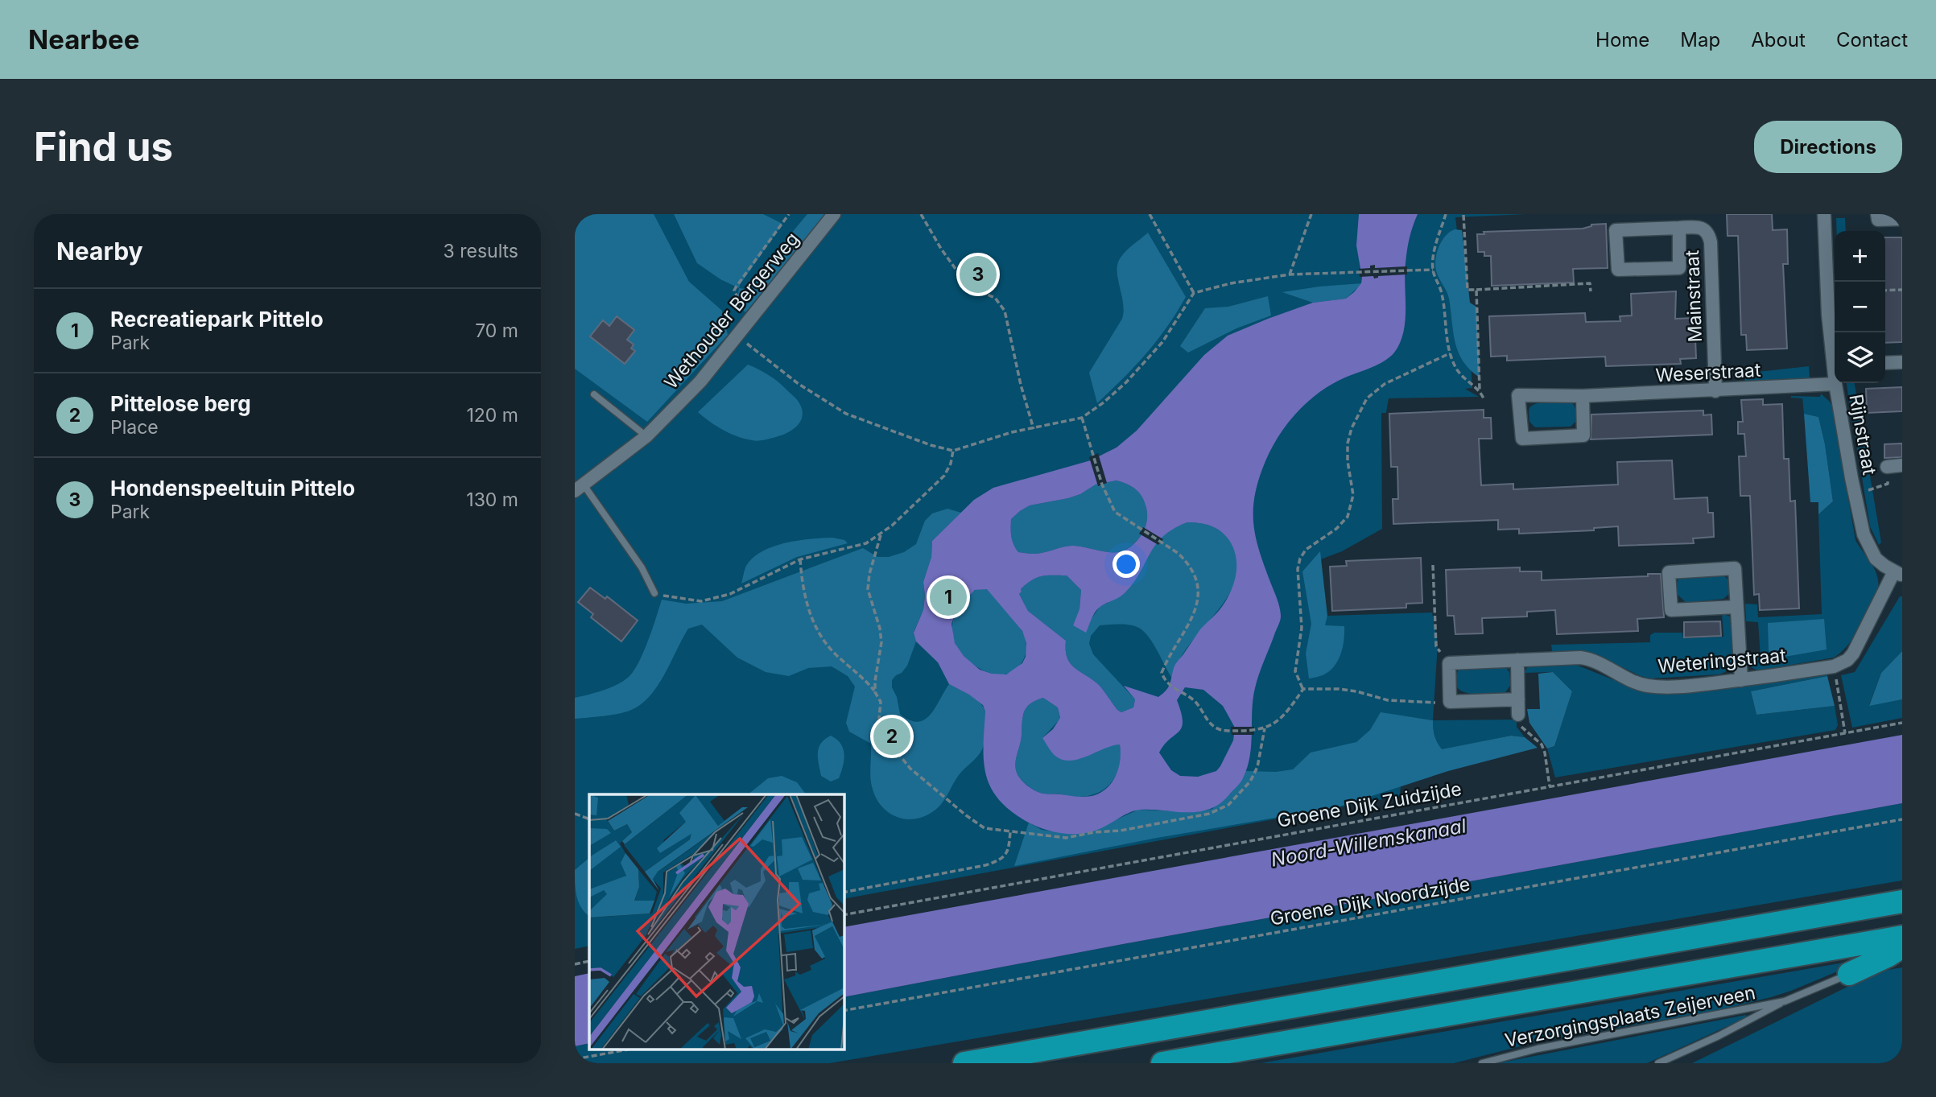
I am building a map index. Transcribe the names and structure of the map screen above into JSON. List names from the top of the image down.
{
  "streets": {
    "street": [
      "Mainstraat",
      "Wethouder Bergerweg",
      "Weserstraat",
      "Rijnstraat",
      "Weteringstraat"
    ],
    "lane": ["Verzorgingsplaats Zeijerveen"],
    "path": ["Groene Dijk Zuidzijde", "Groene Dijk Noordzijde"]
  },
  "crossings": [
    ["Mainstraat", "Weserstraat"],
    ["Weserstraat", "Rijnstraat"],
    ["Rijnstraat", "Weteringstraat"]
  ],
  "water": ["Noord-Willemskanaal"],
  "page": {
    "header": "Nearbee",
    "nav": [
      "Home",
      "Map",
      "About",
      "Contact"
    ],
    "buttons": "Directions",
    "title": "Find us",
    "heading": ["Nearby", "3 results"],
    "map_buttons": ["+", "−"],
    "pins": ["3", "1", "2"],
    "list": [
      {
        "mark": "1",
        "name": "Recreatiepark Pittelo",
        "note": "Park",
        "value": "70 m"
      },
      {
        "mark": "2",
        "name": "Pittelose berg",
        "note": "Place",
        "value": "120 m"
      },
      {
        "mark": "3",
        "name": "Hondenspeeltuin Pittelo",
        "note": "Park",
        "value": "130 m"
      }
    ]
  }
}
